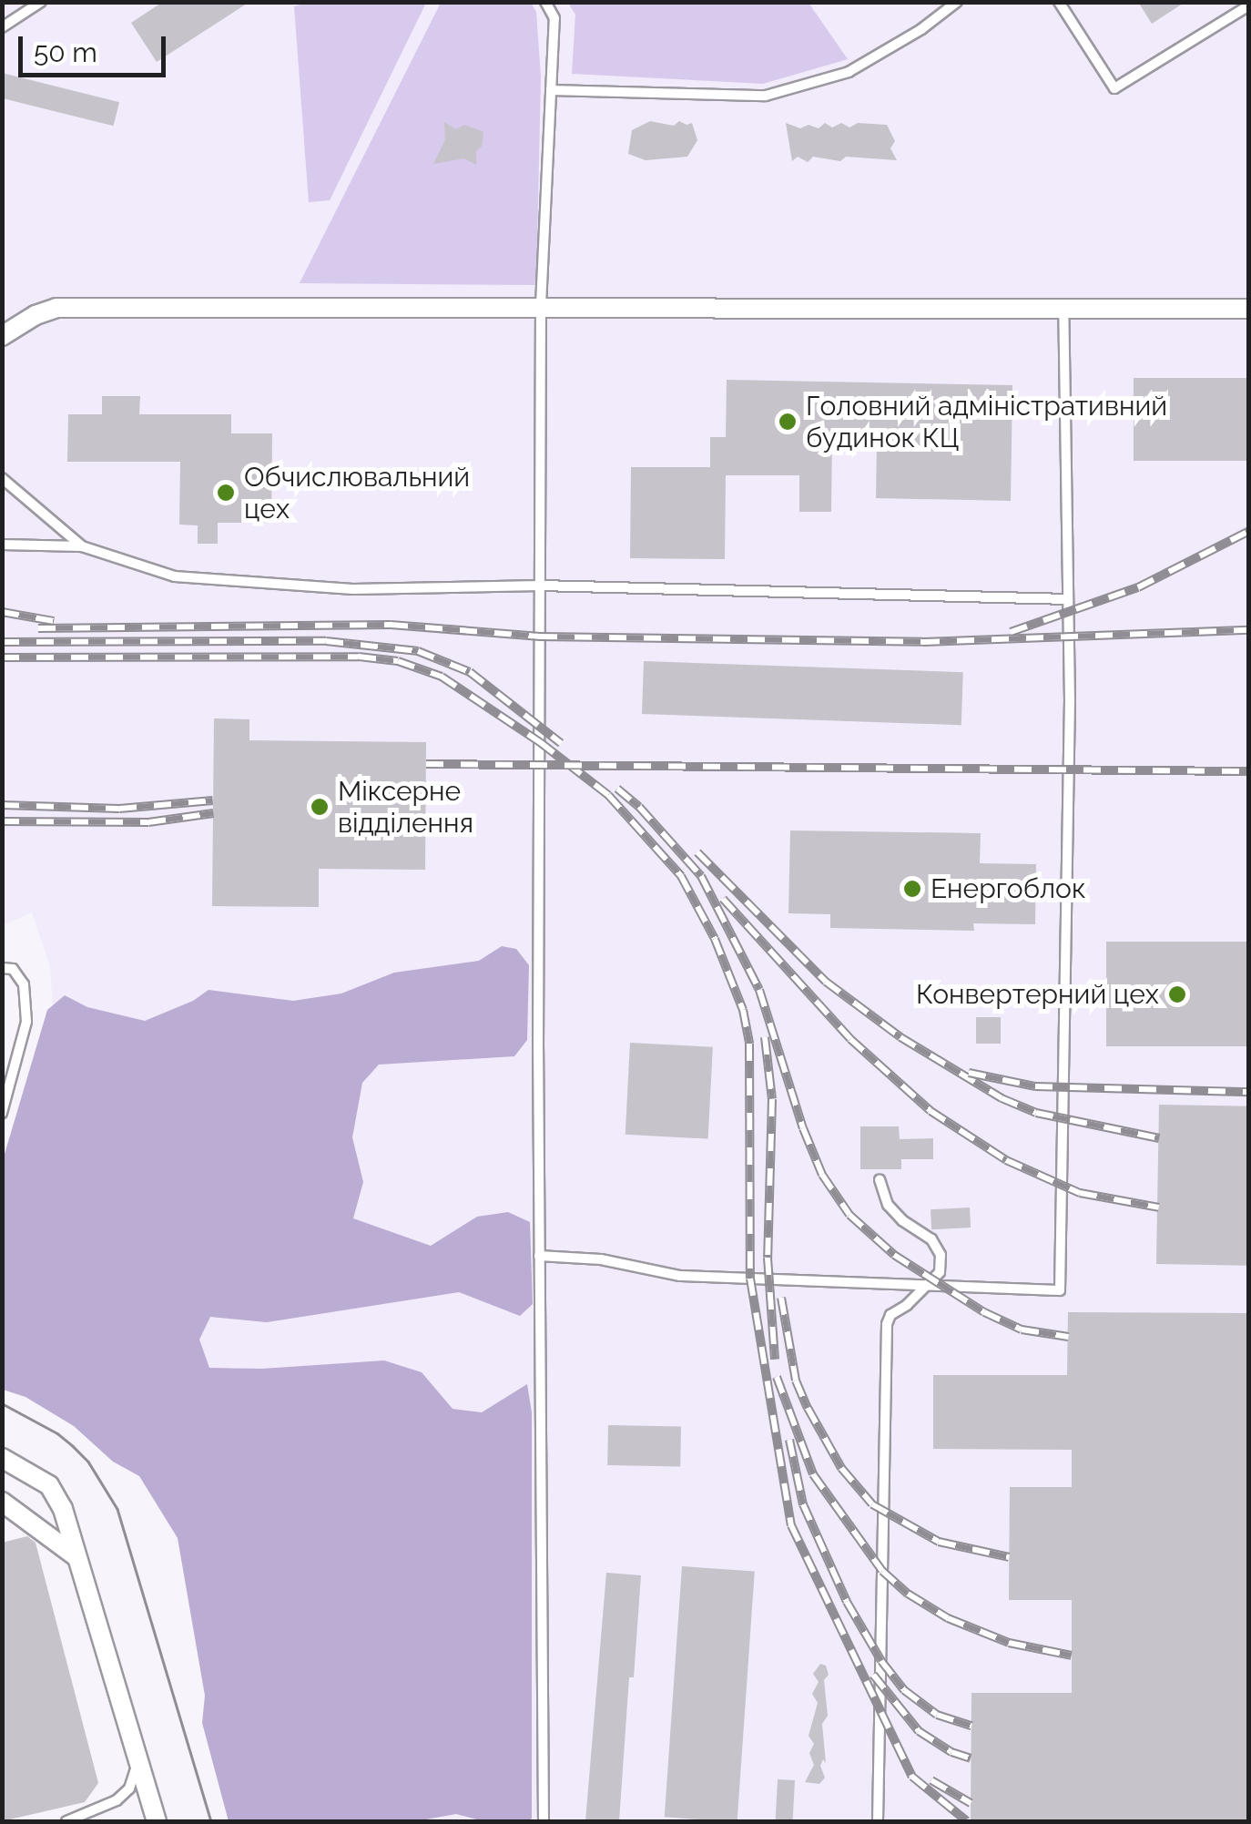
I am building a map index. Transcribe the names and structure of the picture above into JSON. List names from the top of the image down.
{
  "places": [
    "Головний адміністративний будинок КЦ",
    "Обчислювальний цех",
    "Міксерне відділення",
    "Енергоблок",
    "Конвертерний цех"
  ],
  "scale_bar": "50 m"
}
